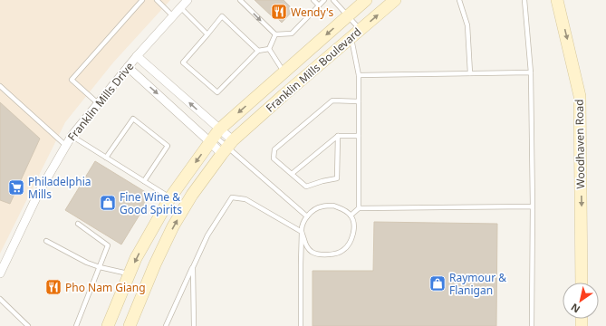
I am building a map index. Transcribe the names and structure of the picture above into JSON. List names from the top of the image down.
{
  "streets": {
    "street": ["Franklin Mills Boulevard", "Franklin Mills Drive", "Woodhaven Road"]
  },
  "one_way": ["Woodhaven Road"],
  "places": {
    "restaurant": ["Wendy's", "Pho Nam Giang"],
    "supermarket": ["Philadelphia Mills"],
    "shop": ["Fine Wine & Good Spirits", "Raymour & Flanigan"]
  },
  "north": "bottom left"
}
